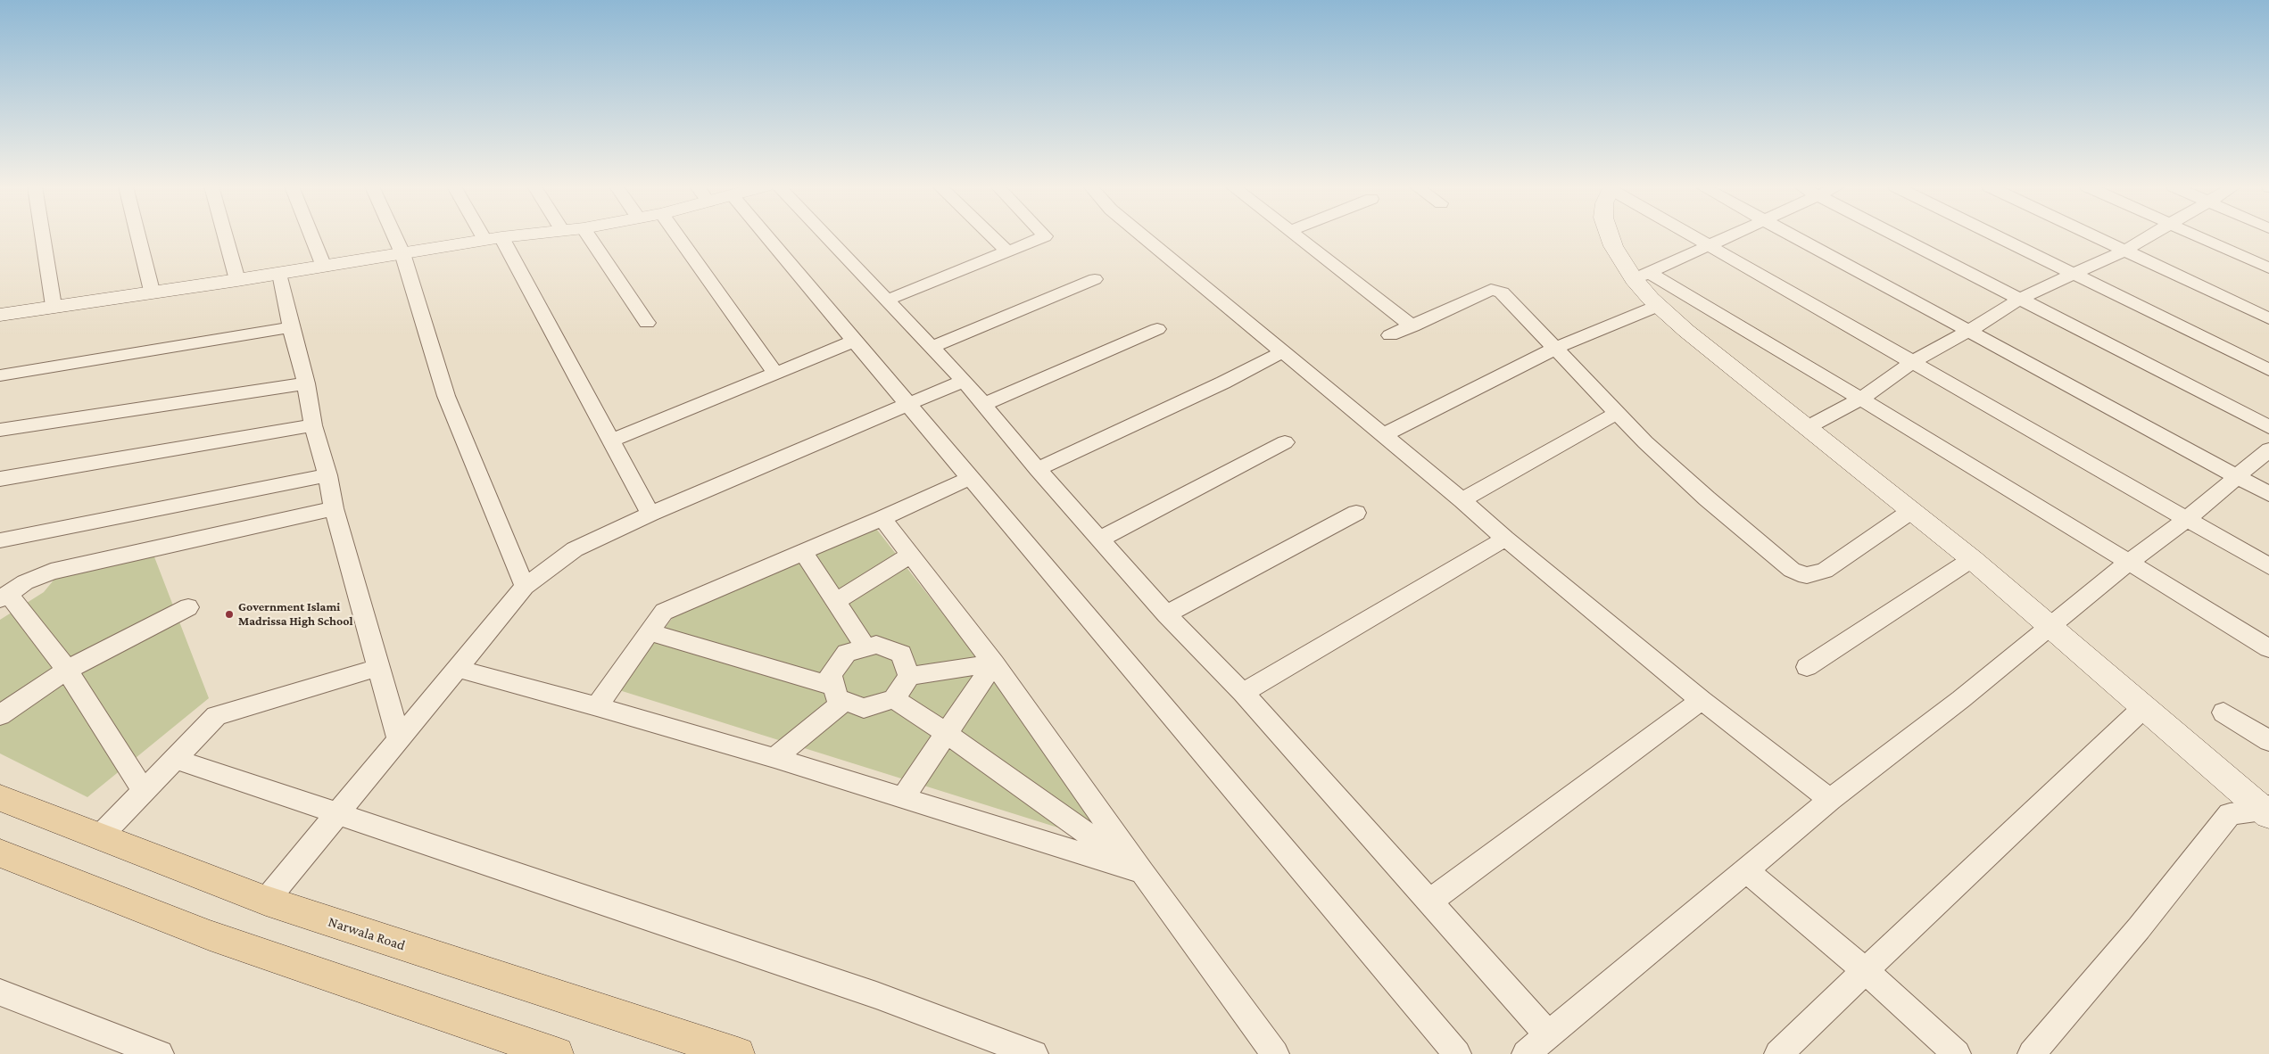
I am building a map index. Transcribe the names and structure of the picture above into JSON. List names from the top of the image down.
{
  "streets": {
    "main road": ["Narwala Road"]
  },
  "places": ["Government Islami Madrissa High School"]
}
